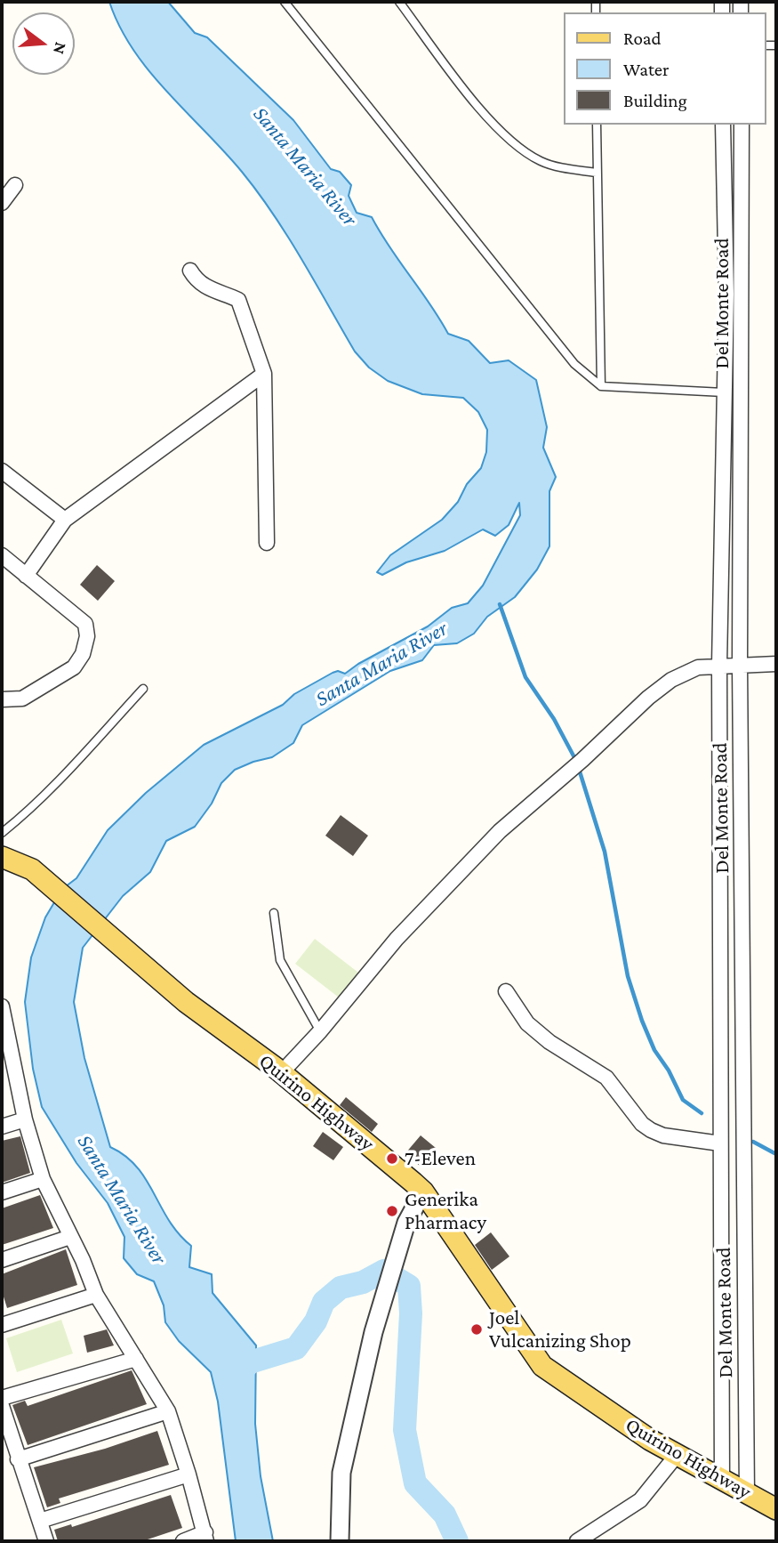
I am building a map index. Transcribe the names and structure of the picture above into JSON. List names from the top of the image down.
{
  "streets": {
    "main road": ["Quirino Highway"],
    "street": ["Del Monte Road"]
  },
  "crossings": [
    ["Del Monte Road", "Quirino Highway"]
  ],
  "water": ["Santa Maria River"],
  "places": ["7-Eleven", "Generika Pharmacy", "Joel Vulcanizing Shop"],
  "legend": ["Road", "Water", "Building"],
  "north": "right"
}
